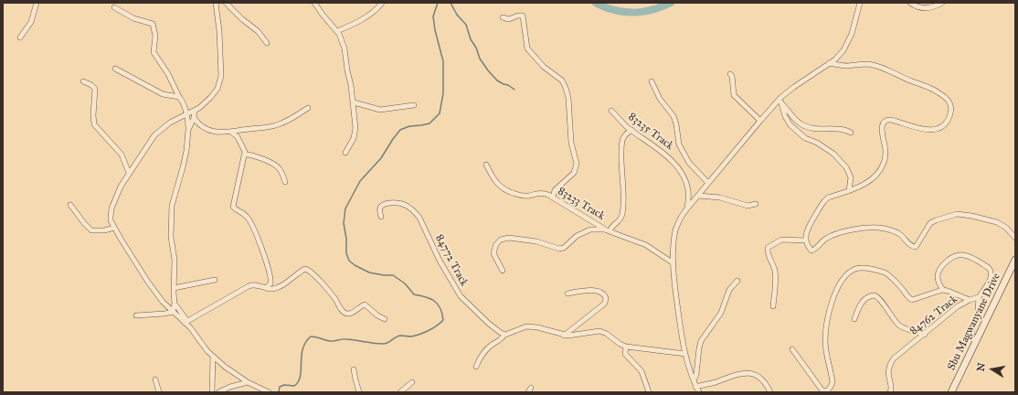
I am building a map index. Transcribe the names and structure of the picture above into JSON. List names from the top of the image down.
{
  "streets": {
    "main road": ["Sbu Magwanyane Drive"],
    "street": [
      "83235 Track",
      "83233 Track",
      "84772 Track",
      "84762 Track"
    ]
  },
  "north": "left"
}
